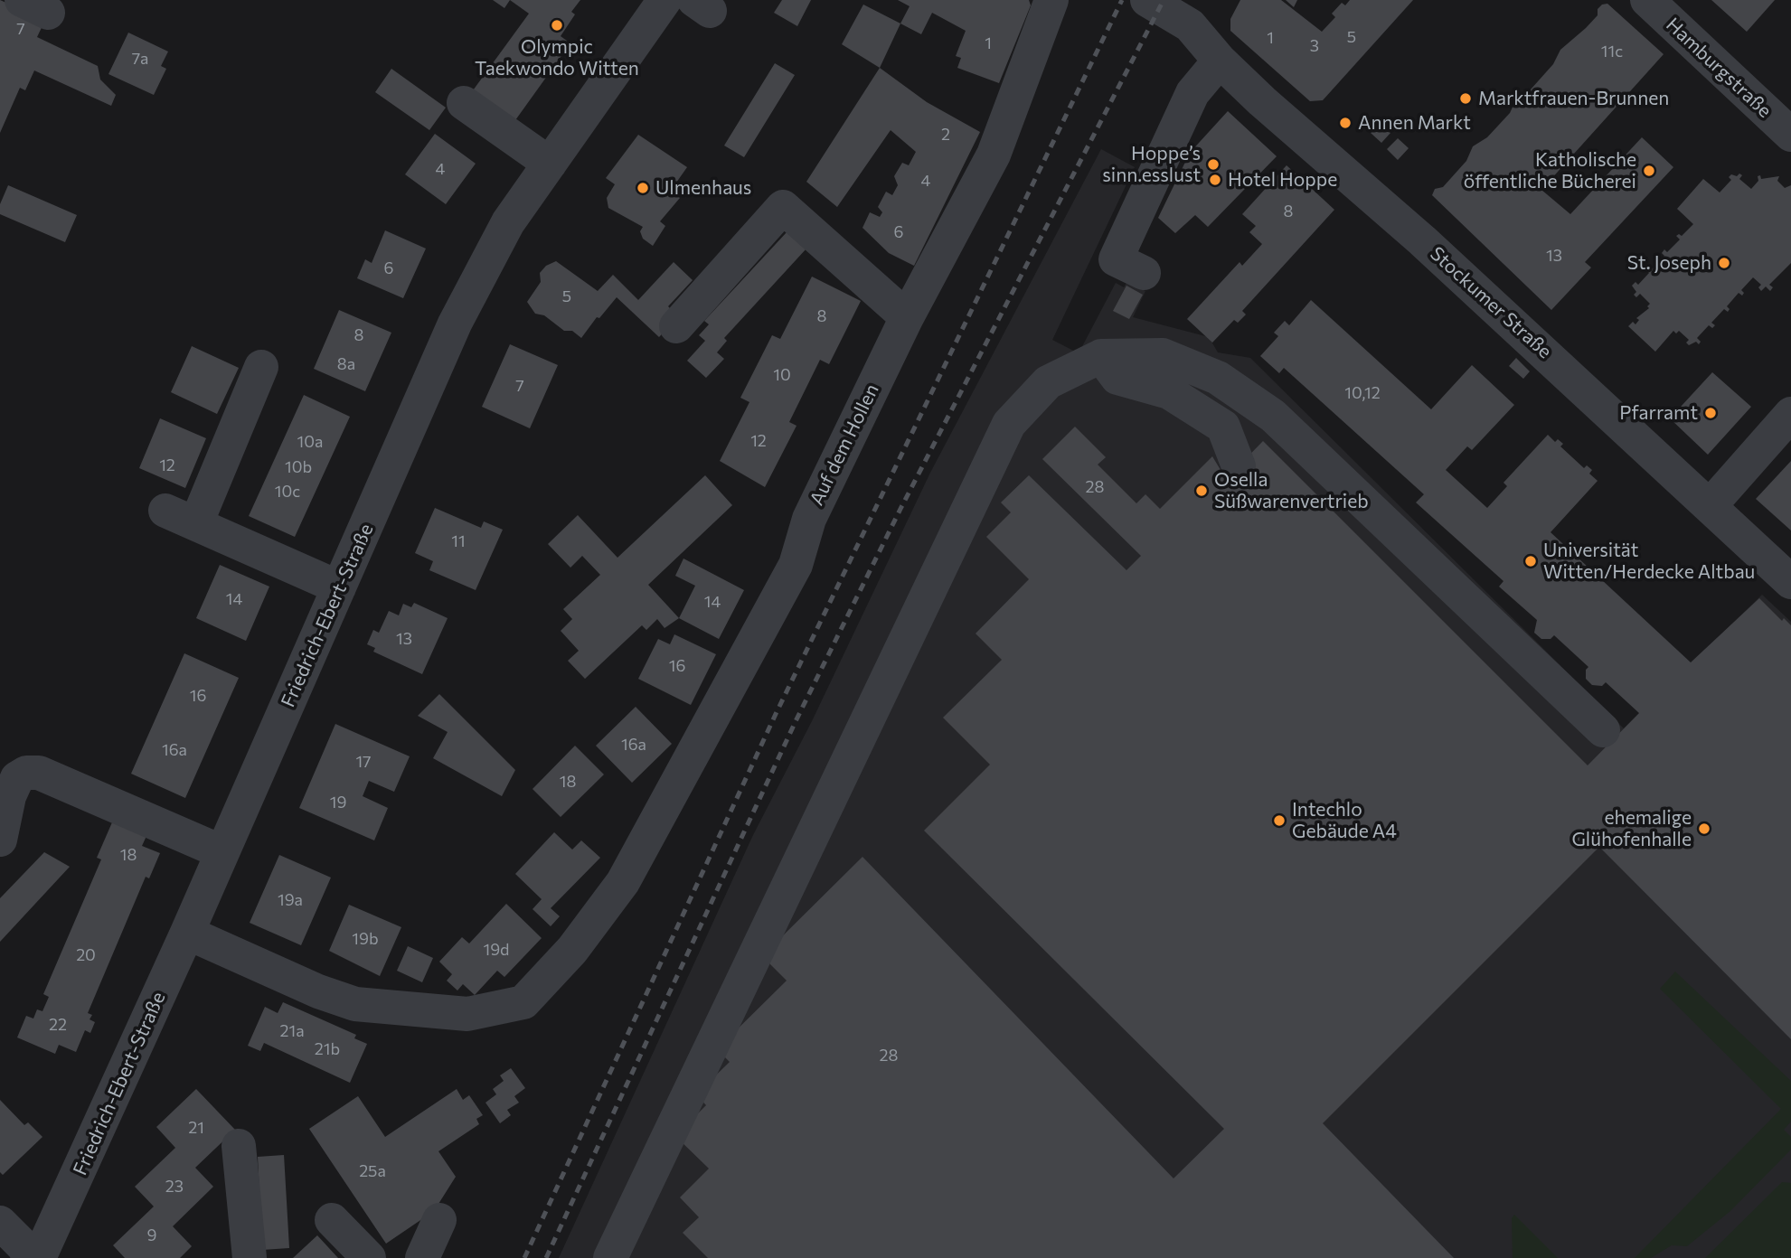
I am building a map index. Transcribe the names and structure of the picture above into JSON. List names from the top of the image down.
{
  "streets": {
    "street": [
      "Hamburgstraße",
      "Stockumer Straße",
      "Auf dem Hollen",
      "Friedrich-Ebert-Straße"
    ]
  },
  "crossings": [
    ["Auf dem Hollen", "Friedrich-Ebert-Straße"]
  ],
  "places": [
    "Olympic Taekwondo Witten",
    "Marktfrauen-Brunnen",
    "Annen Markt",
    "Hoppe’s sinn.esslust",
    "Katholische öffentliche Bücherei",
    "Hotel Hoppe",
    "Ulmenhaus",
    "St. Joseph",
    "Pfarramt",
    "Osella Süßwarenvertrieb",
    "Universität Witten/Herdecke Altbau",
    "Intechlo Gebäude A4",
    "ehemalige Glühofenhalle"
  ],
  "house_numbers": [
    "7",
    "5",
    "1",
    "1",
    "3",
    "11c",
    "7a",
    "2",
    "4",
    "4",
    "8",
    "6",
    "13",
    "6",
    "5",
    "8",
    "8",
    "8a",
    "10",
    "7",
    "10,12",
    "12",
    "10a",
    "12",
    "10b",
    "28",
    "10c",
    "11",
    "14",
    "14",
    "13",
    "16",
    "16",
    "16a",
    "16a",
    "17",
    "18",
    "19",
    "18",
    "19a",
    "19b",
    "19d",
    "20",
    "22",
    "21a",
    "21b",
    "28",
    "21",
    "25a",
    "23",
    "9"
  ]
}
